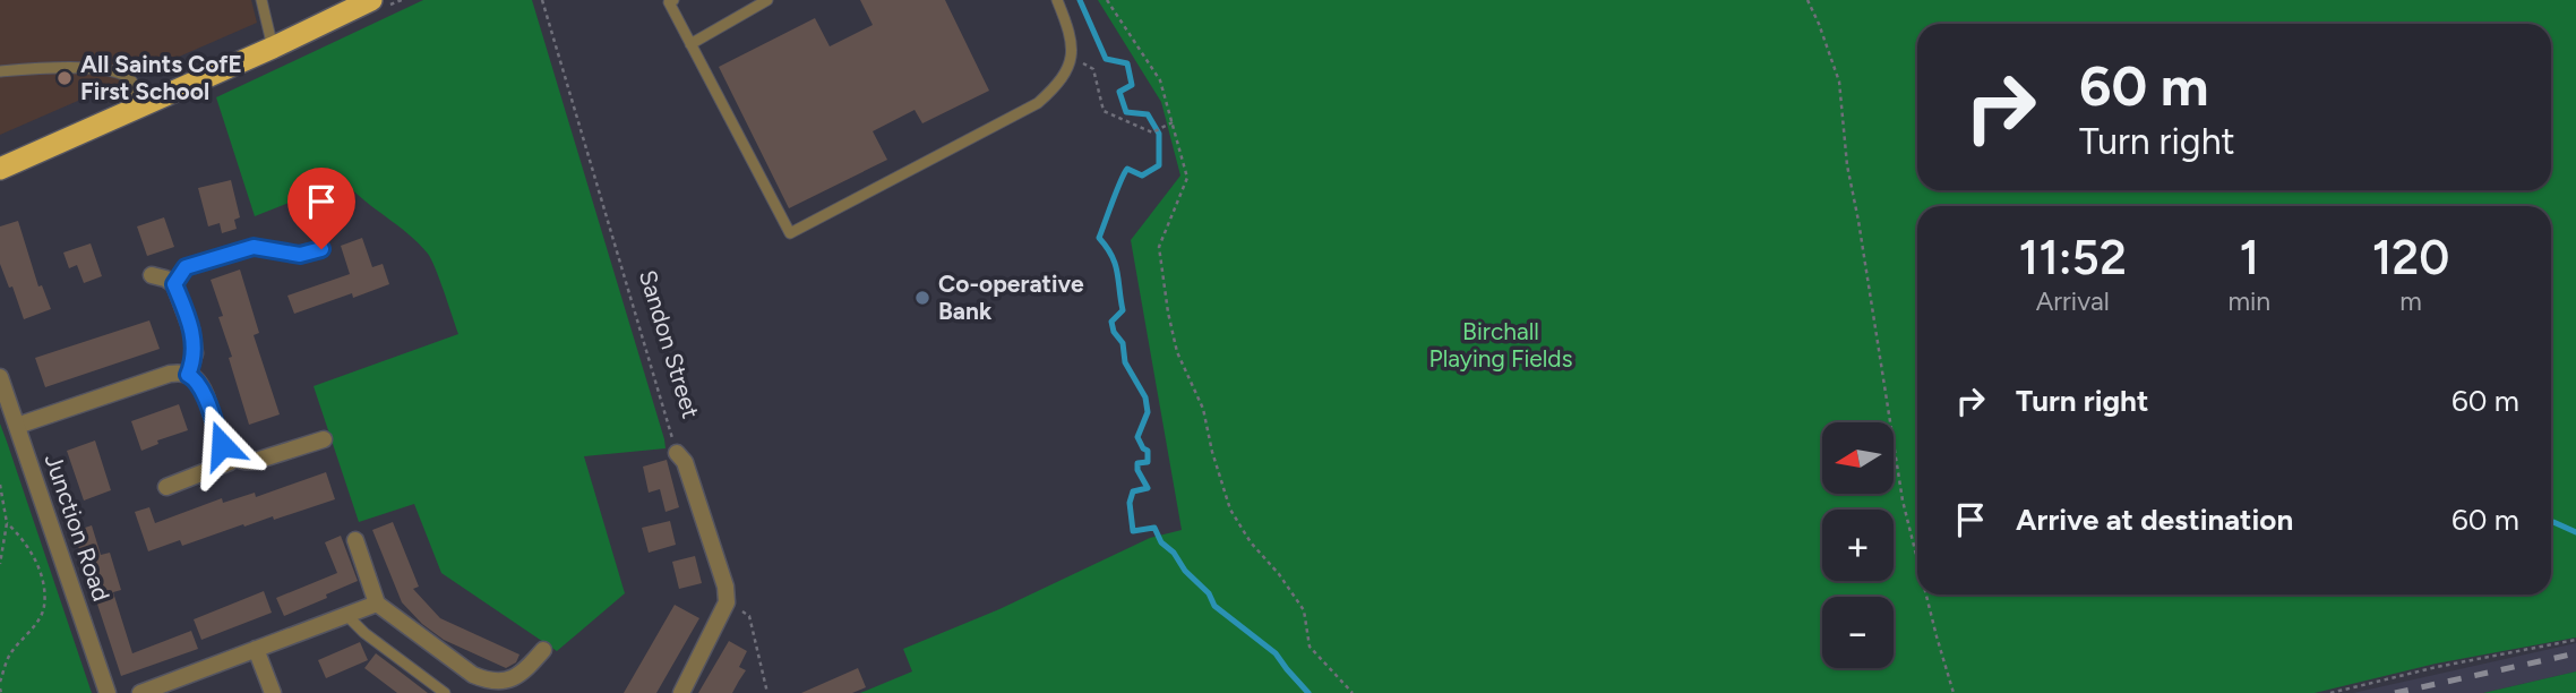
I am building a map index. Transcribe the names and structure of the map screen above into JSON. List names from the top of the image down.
{
  "streets": {
    "street": ["Sandon Street", "Junction Road"]
  },
  "parks": ["Birchall Playing Fields"],
  "places": ["All Saints CofE First School", "Co-operative Bank"],
  "north": "left",
  "page": {
    "turn": ["60 m", "Turn right"],
    "eta": [
      "11:52",
      "Arrival",
      "1",
      "min",
      "120",
      "m"
    ],
    "list": [
      {
        "name": "Turn right",
        "value": "60 m"
      },
      {
        "name": "Arrive at destination",
        "value": "60 m"
      }
    ],
    "map_buttons": ["+", "−"]
  }
}
